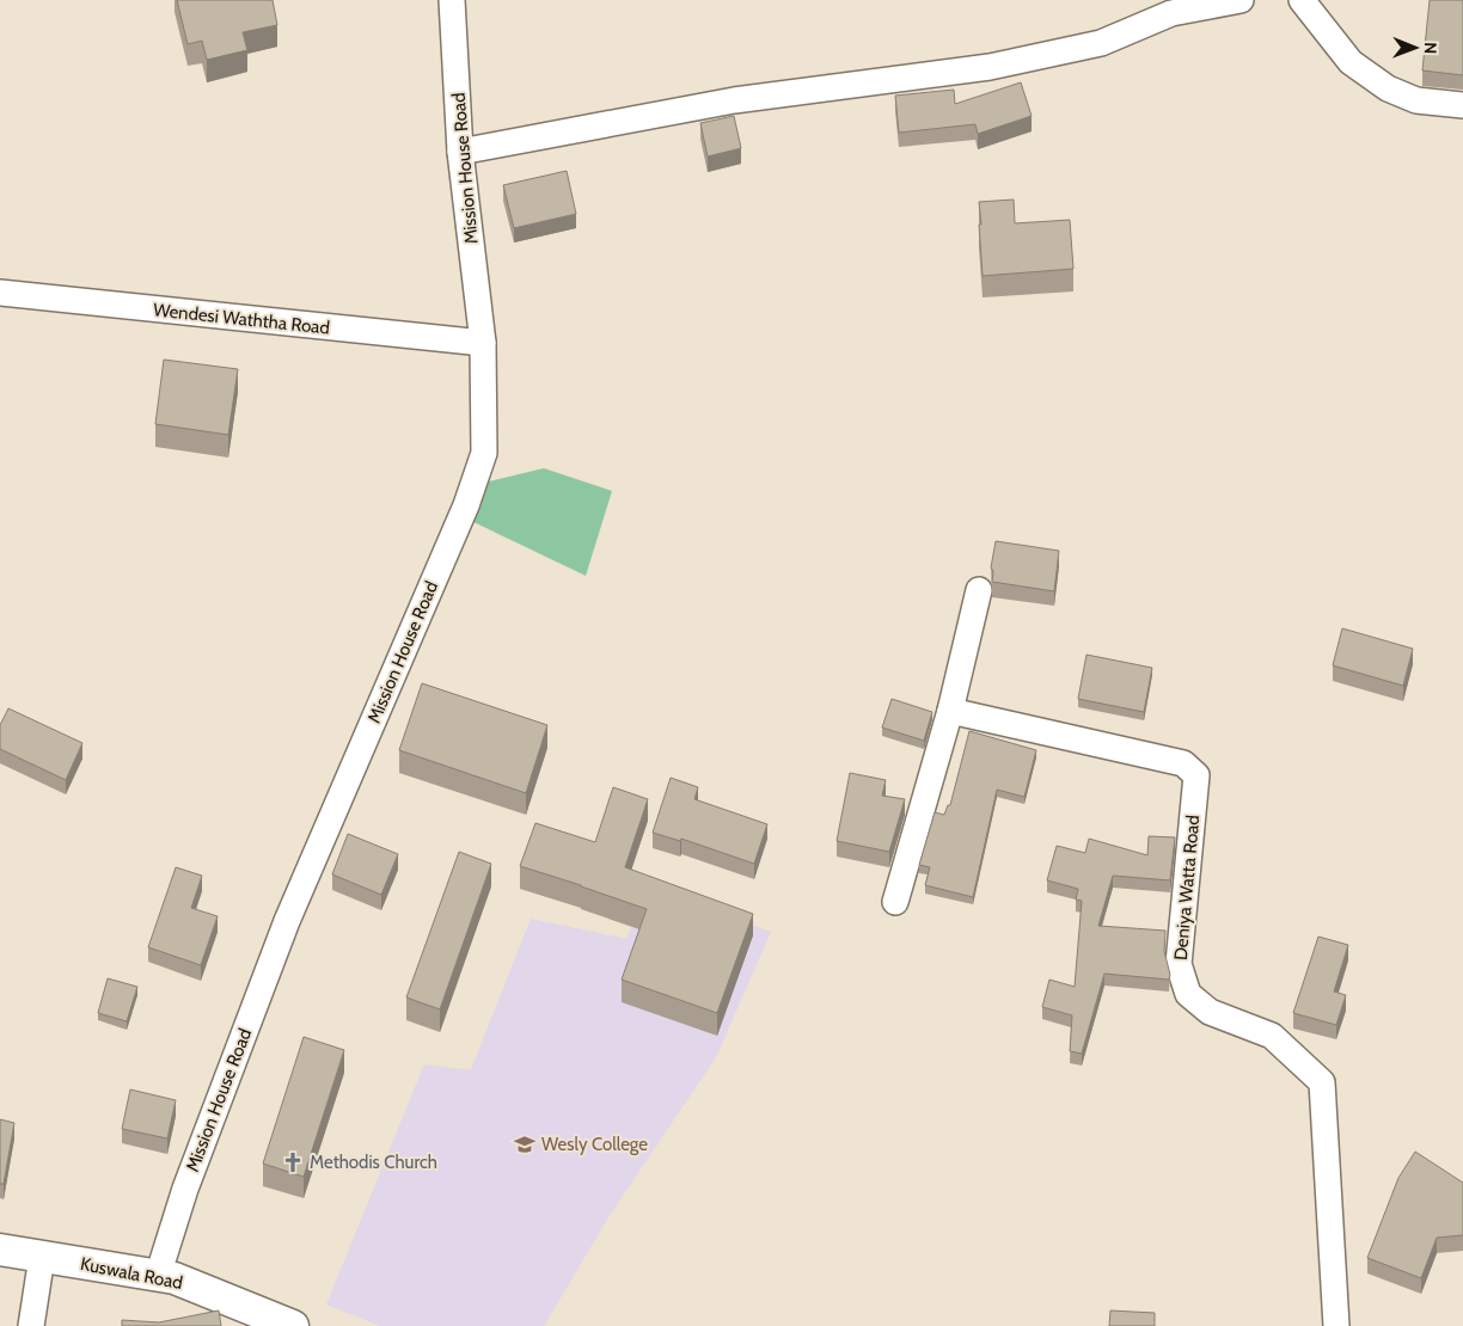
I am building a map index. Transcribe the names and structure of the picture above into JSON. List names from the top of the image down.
{
  "streets": {
    "street": [
      "Mission House Road",
      "Wendesi Waththa Road",
      "Deniya Watta Road",
      "Kuswala Road"
    ]
  },
  "crossings": [
    ["Mission House Road", "Wendesi Waththa Road"],
    ["Mission House Road", "Kuswala Road"]
  ],
  "places": {
    "school or university": ["Wesly College"],
    "church": ["Methodis Church"]
  },
  "north": "right"
}
